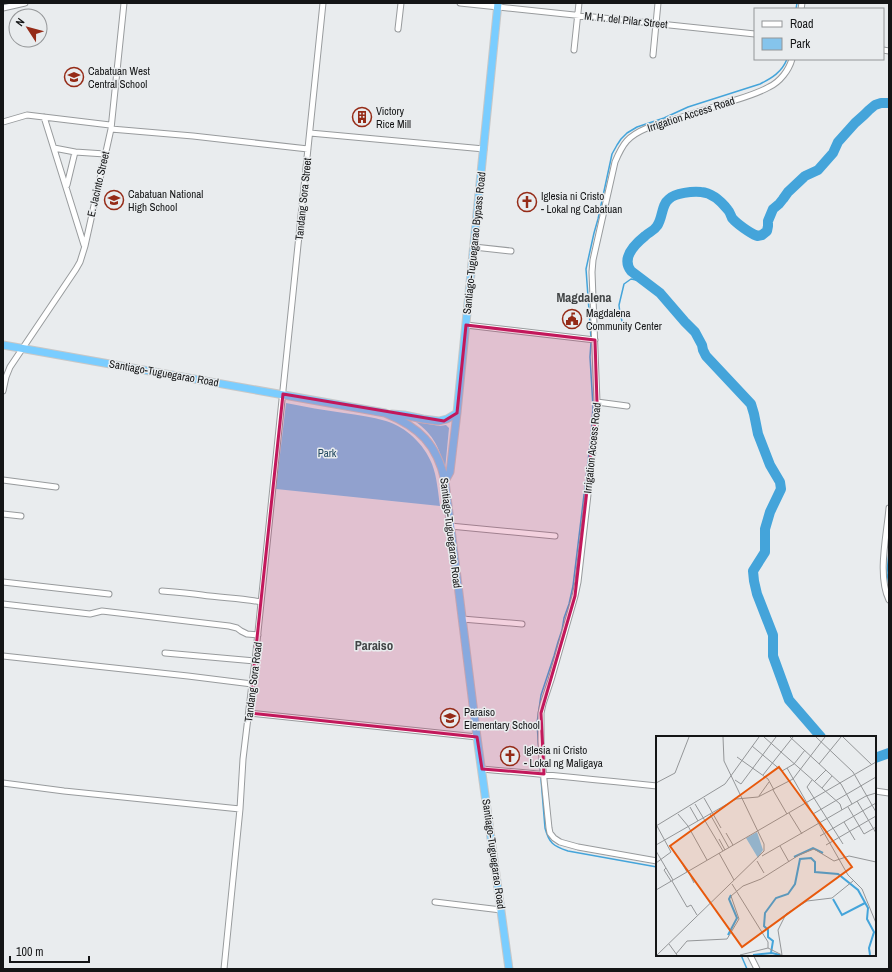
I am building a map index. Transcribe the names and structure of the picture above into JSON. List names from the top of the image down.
{
  "streets": {
    "highway": ["Santiago-Tuguegarao Bypass Road", "Santiago-Tuguegarao Road"],
    "street": [
      "M. H. del Pilar Street",
      "Irrigation Access Road",
      "E. Jacinto Street",
      "Tandang Sora Street",
      "Tandang Sora Road"
    ]
  },
  "crossings": [
    ["M. H. del Pilar Street", "Santiago-Tuguegarao Bypass Road"],
    ["E. Jacinto Street", "Santiago-Tuguegarao Road"],
    ["Tandang Sora Street", "Santiago-Tuguegarao Road"],
    ["Tandang Sora Street", "Tandang Sora Road"],
    ["Santiago-Tuguegarao Bypass Road", "Santiago-Tuguegarao Road"],
    ["Santiago-Tuguegarao Road", "Tandang Sora Road"]
  ],
  "districts": ["Magdalena", "Paraiso"],
  "parks": ["Park"],
  "places": {
    "school or university": ["Cabatuan West Central School", "Cabatuan National High School", "Paraiso Elementary School"],
    "building": ["Victory Rice Mill"],
    "church": ["Iglesia ni Cristo - Lokal ng Cabatuan", "Iglesia ni Cristo - Lokal ng Maligaya"],
    "public building": ["Magdalena Community Center"]
  },
  "legend": ["Road", "Park"],
  "scale_bar": "100 m",
  "north": "top left"
}
